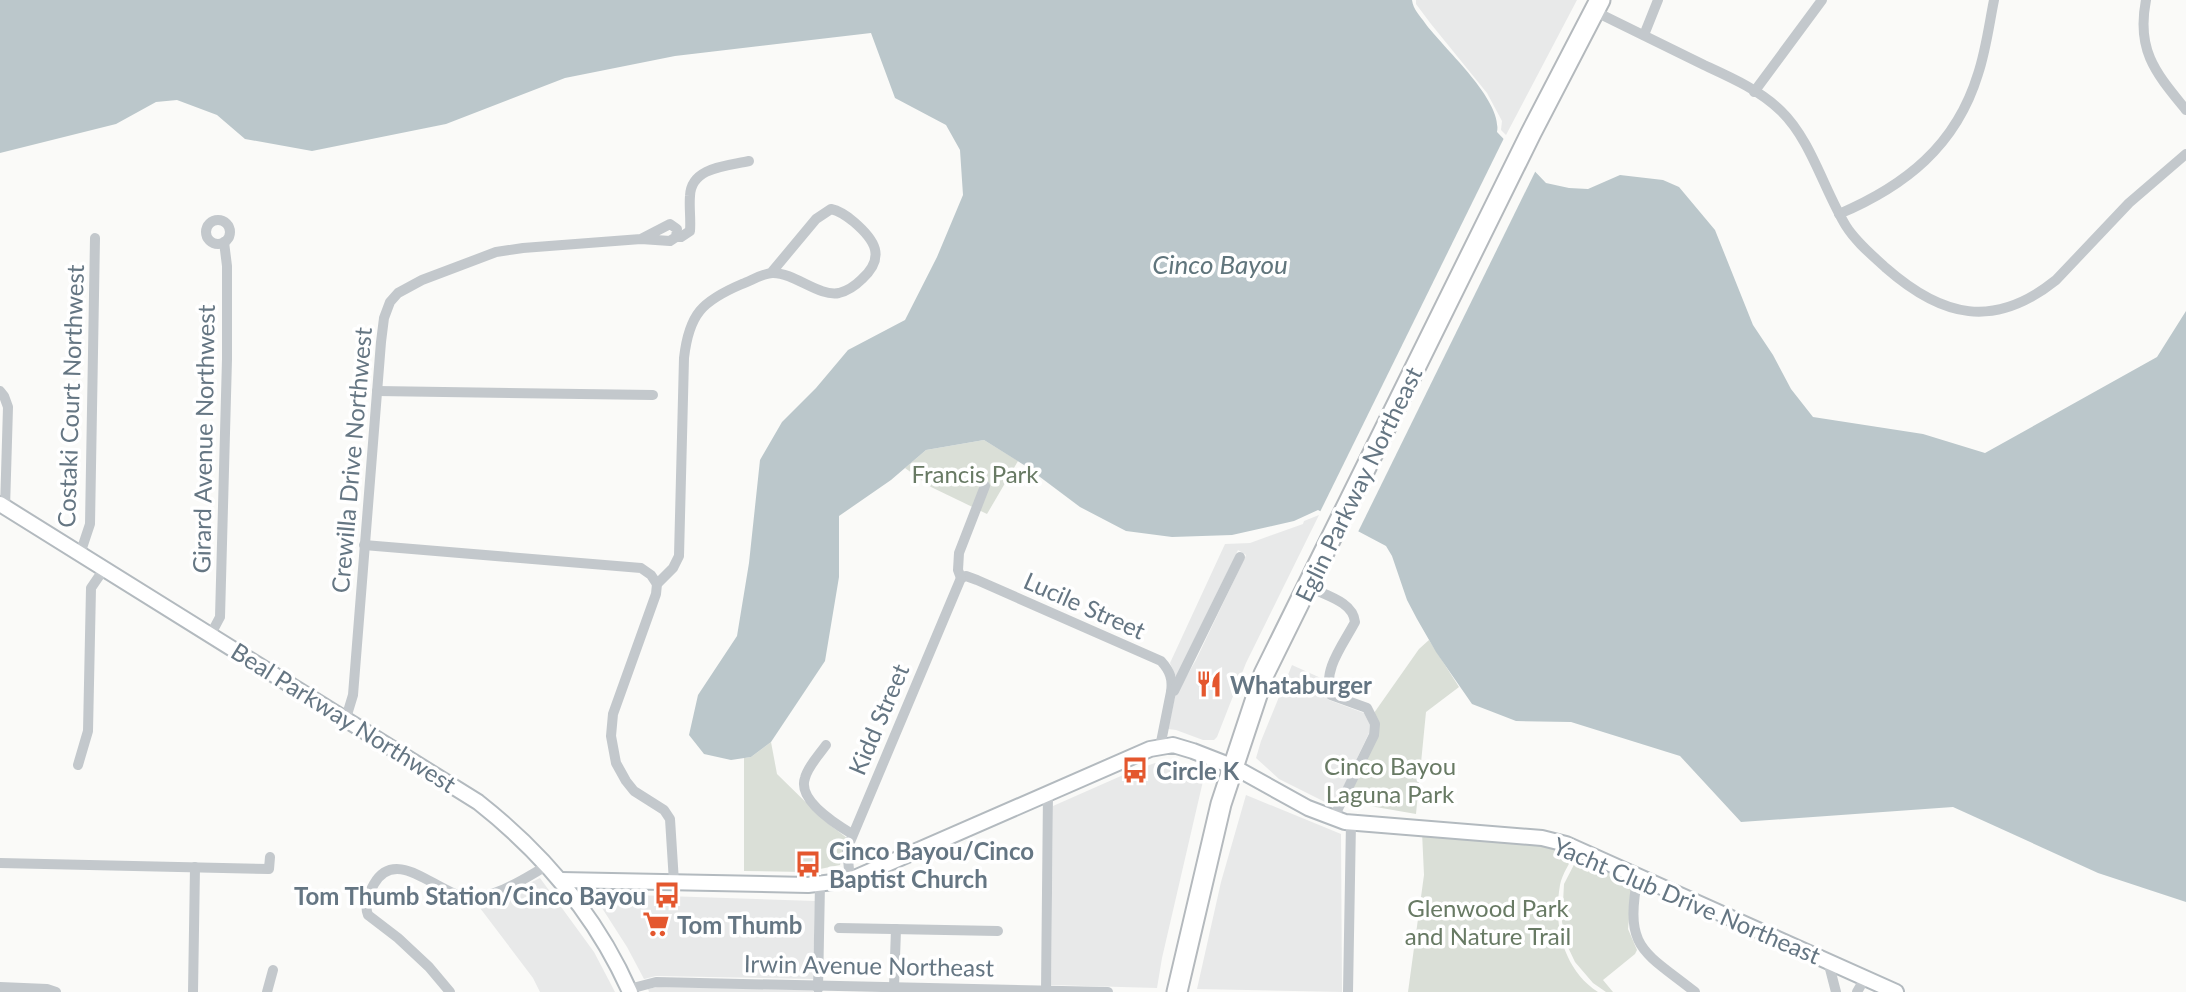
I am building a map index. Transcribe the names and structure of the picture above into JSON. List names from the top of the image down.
{
  "streets": {
    "highway": ["Eglin Parkway Northeast"],
    "main road": ["Beal Parkway Northwest", "Yacht Club Drive Northeast"],
    "street": [
      "Costaki Court Northwest",
      "Girard Avenue Northwest",
      "Crewilla Drive Northwest",
      "Lucile Street",
      "Kidd Street",
      "Irwin Avenue Northeast"
    ]
  },
  "crossings": [
    ["Costaki Court Northwest", "Beal Parkway Northwest"],
    ["Girard Avenue Northwest", "Beal Parkway Northwest"],
    ["Crewilla Drive Northwest", "Beal Parkway Northwest"],
    ["Eglin Parkway Northeast", "Yacht Club Drive Northeast"],
    ["Lucile Street", "Kidd Street"],
    ["Beal Parkway Northwest", "Irwin Avenue Northeast"]
  ],
  "water": ["Cinco Bayou"],
  "parks": ["Francis Park", "Cinco Bayou Laguna Park", "Glenwood Park and Nature Trail"],
  "places": {
    "restaurant": ["Whataburger"],
    "bus stop": ["Circle K", "Cinco Bayou/Cinco Baptist Church", "Tom Thumb Station/Cinco Bayou"],
    "supermarket": ["Tom Thumb"]
  }
}
